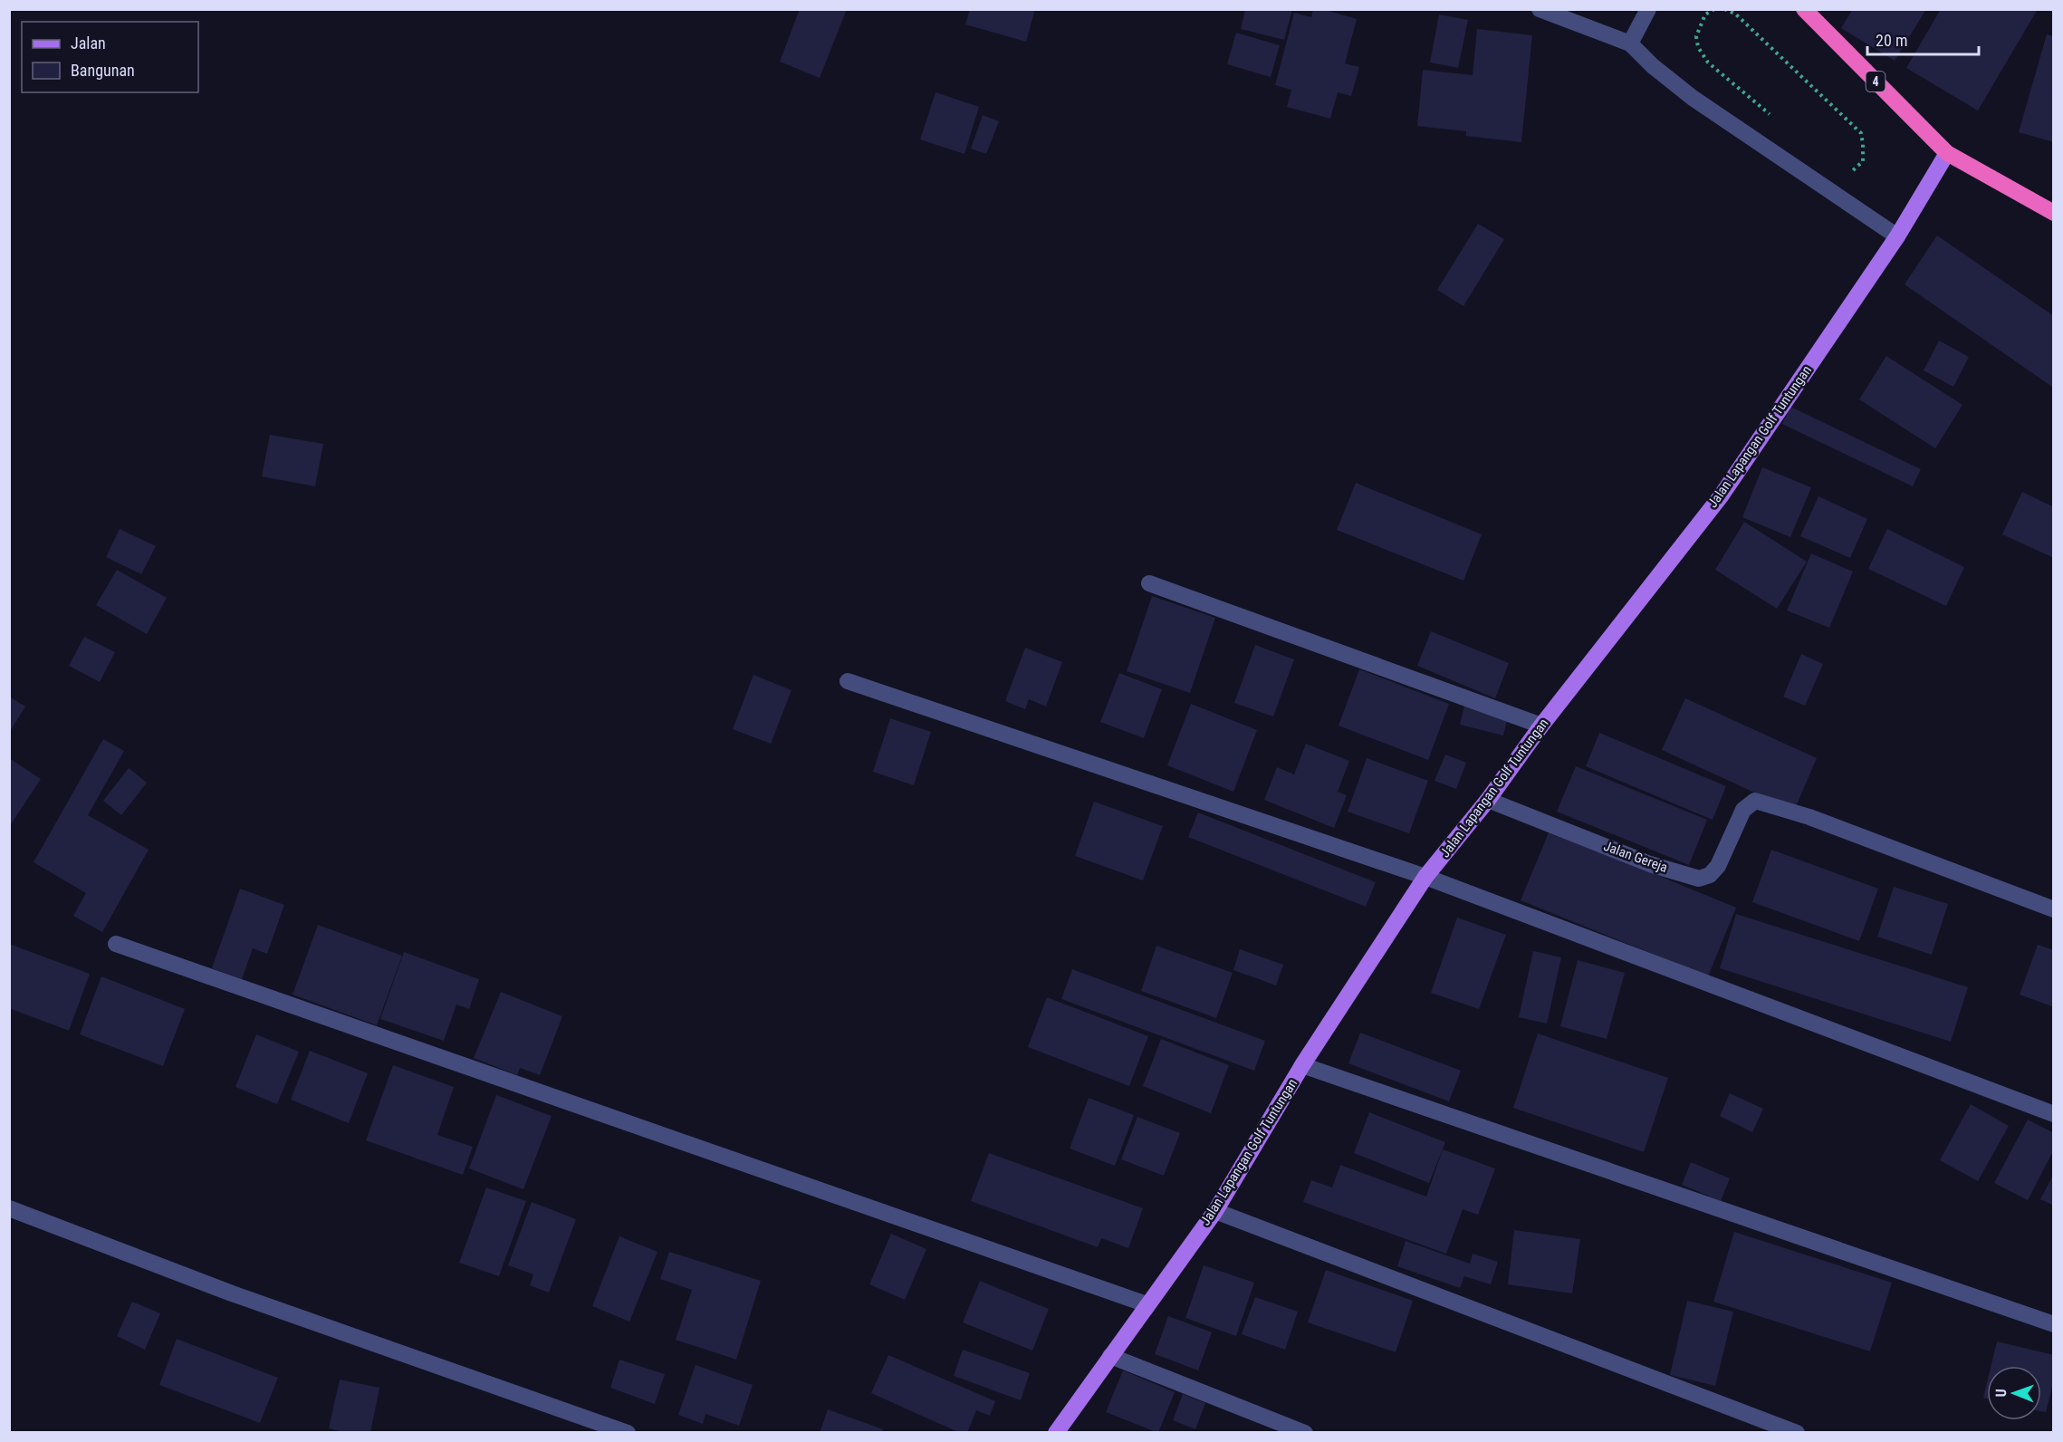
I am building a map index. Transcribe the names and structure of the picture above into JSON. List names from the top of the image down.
{
  "streets": {
    "highway": ["4"],
    "main road": ["Jalan Lapangan Golf Tuntungan"],
    "street": ["Jalan Gereja"]
  },
  "crossings": [
    ["4", "Jalan Lapangan Golf Tuntungan"],
    ["Jalan Lapangan Golf Tuntungan", "Jalan Gereja"]
  ],
  "legend": ["Jalan", "Bangunan"],
  "scale_bar": "20 m",
  "north": "left"
}
